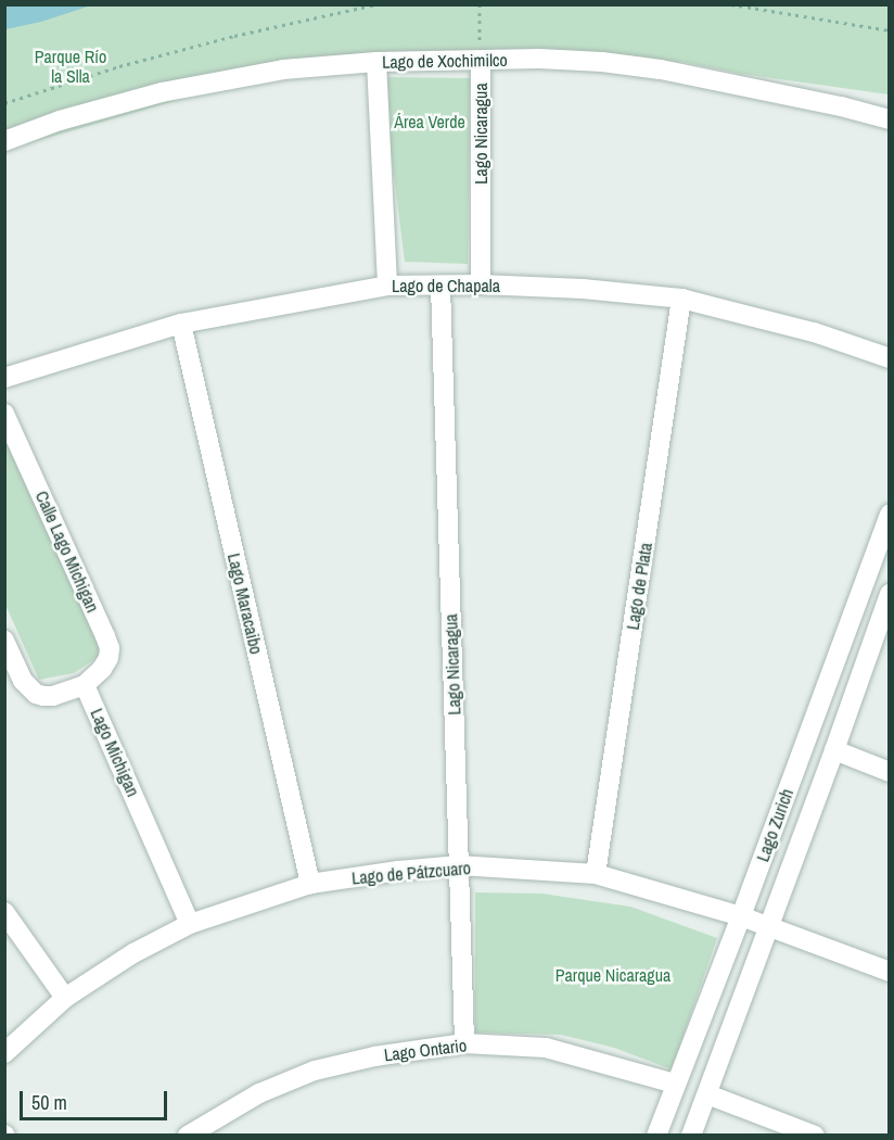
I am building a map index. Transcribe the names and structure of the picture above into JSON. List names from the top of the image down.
{
  "streets": {
    "street": [
      "Lago de Xochimilco",
      "Lago Nicaragua",
      "Lago de Chapala",
      "Calle Lago Michigan",
      "Lago de Plata",
      "Lago Maracaibo",
      "Lago Michigan",
      "Lago Zurich",
      "Lago de Pátzcuaro",
      "Lago Ontario"
    ]
  },
  "crossings": [
    ["Lago de Xochimilco", "Lago Nicaragua"],
    ["Lago Nicaragua", "Lago de Chapala"],
    ["Lago Nicaragua", "Lago de Pátzcuaro"],
    ["Lago Nicaragua", "Lago Ontario"],
    ["Lago de Chapala", "Lago de Plata"],
    ["Lago de Chapala", "Lago Maracaibo"],
    ["Calle Lago Michigan", "Lago Michigan"],
    ["Lago de Plata", "Lago de Pátzcuaro"],
    ["Lago Maracaibo", "Lago de Pátzcuaro"],
    ["Lago Michigan", "Lago de Pátzcuaro"],
    ["Lago Zurich", "Lago de Pátzcuaro"],
    ["Lago Zurich", "Lago Ontario"]
  ],
  "parks": ["Parque Río la Slla", "Área Verde", "Parque Nicaragua"],
  "scale_bar": "50 m"
}
